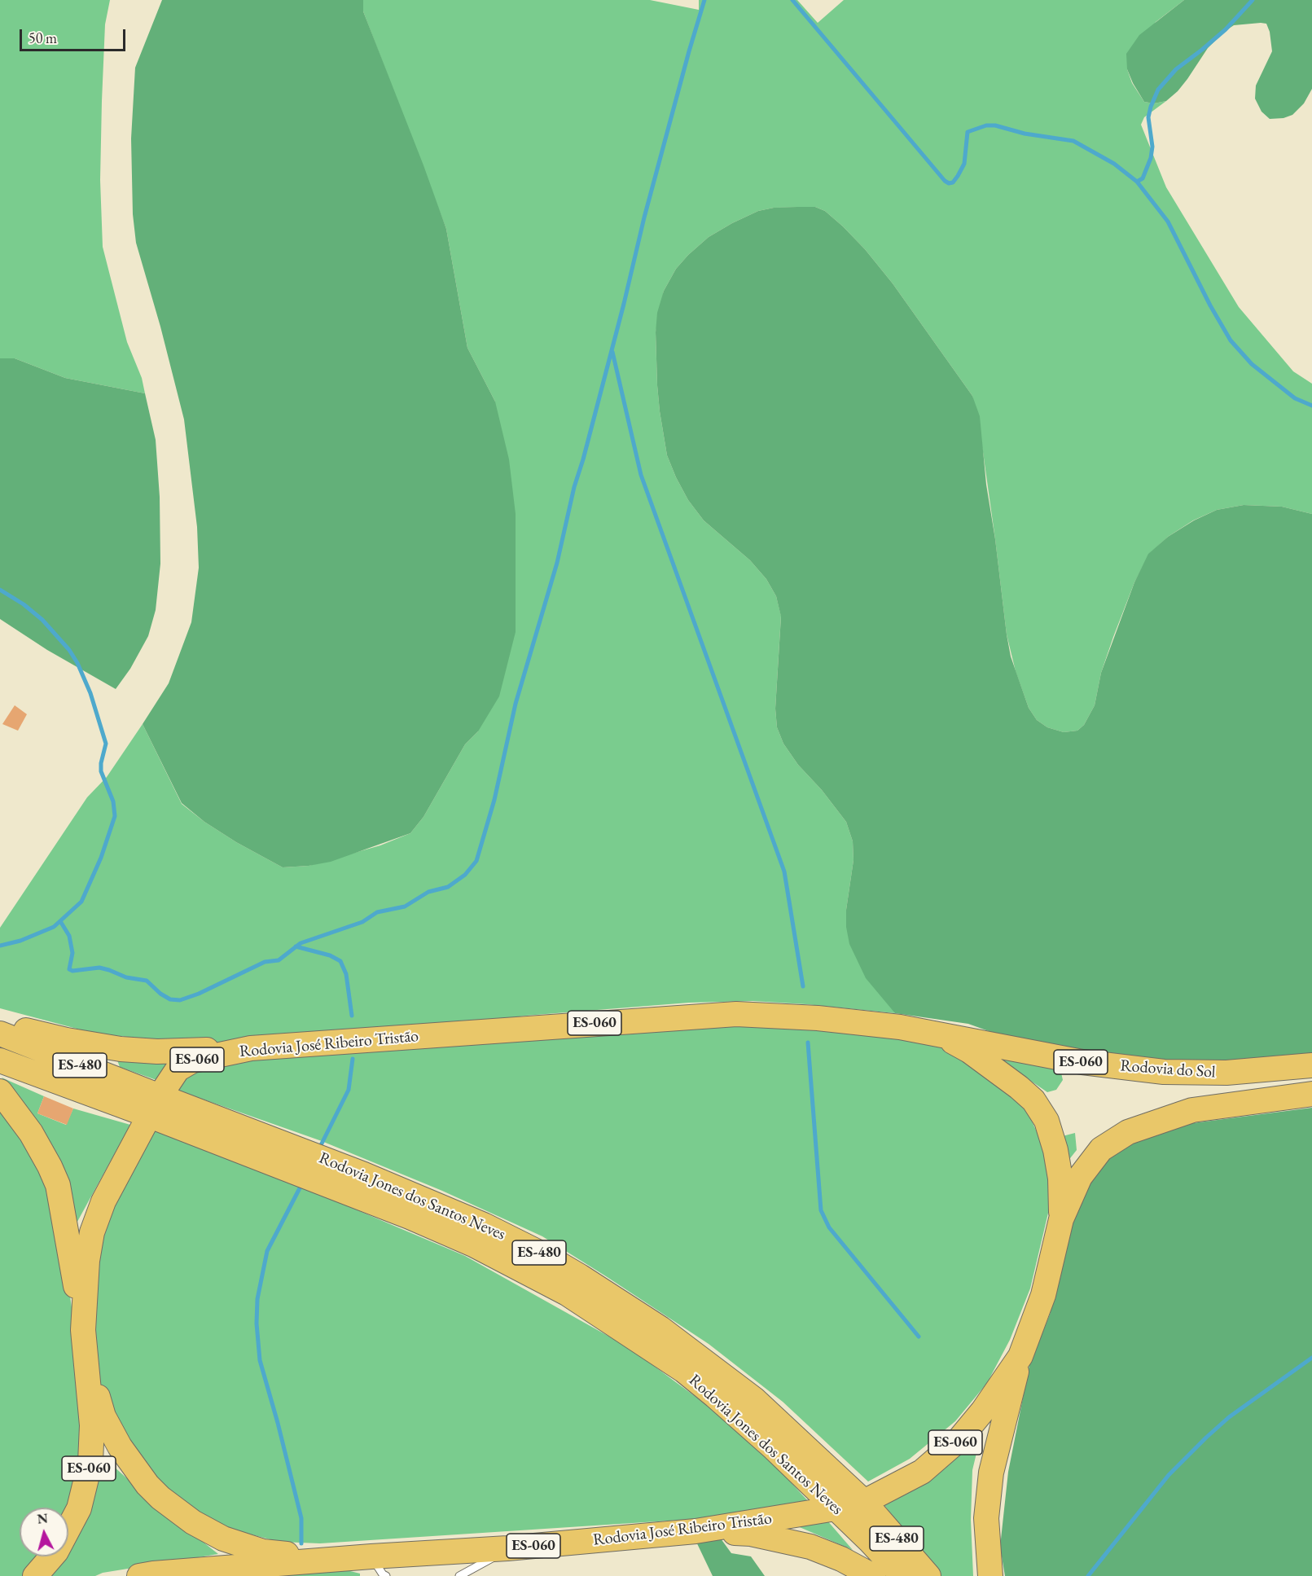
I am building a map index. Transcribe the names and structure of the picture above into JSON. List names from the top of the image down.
{
  "streets": {
    "main road": [
      "ES-060",
      "Rodovia José Ribeiro Tristão",
      "ES-480",
      "Rodovia do Sol",
      "Rodovia Jones dos Santos Neves"
    ]
  },
  "crossings": [
    ["ES-060", "Rodovia José Ribeiro Tristão"],
    ["Rodovia José Ribeiro Tristão", "Rodovia do Sol"],
    ["Rodovia José Ribeiro Tristão", "Rodovia Jones dos Santos Neves"]
  ],
  "scale_bar": "50 m",
  "north": "top"
}
